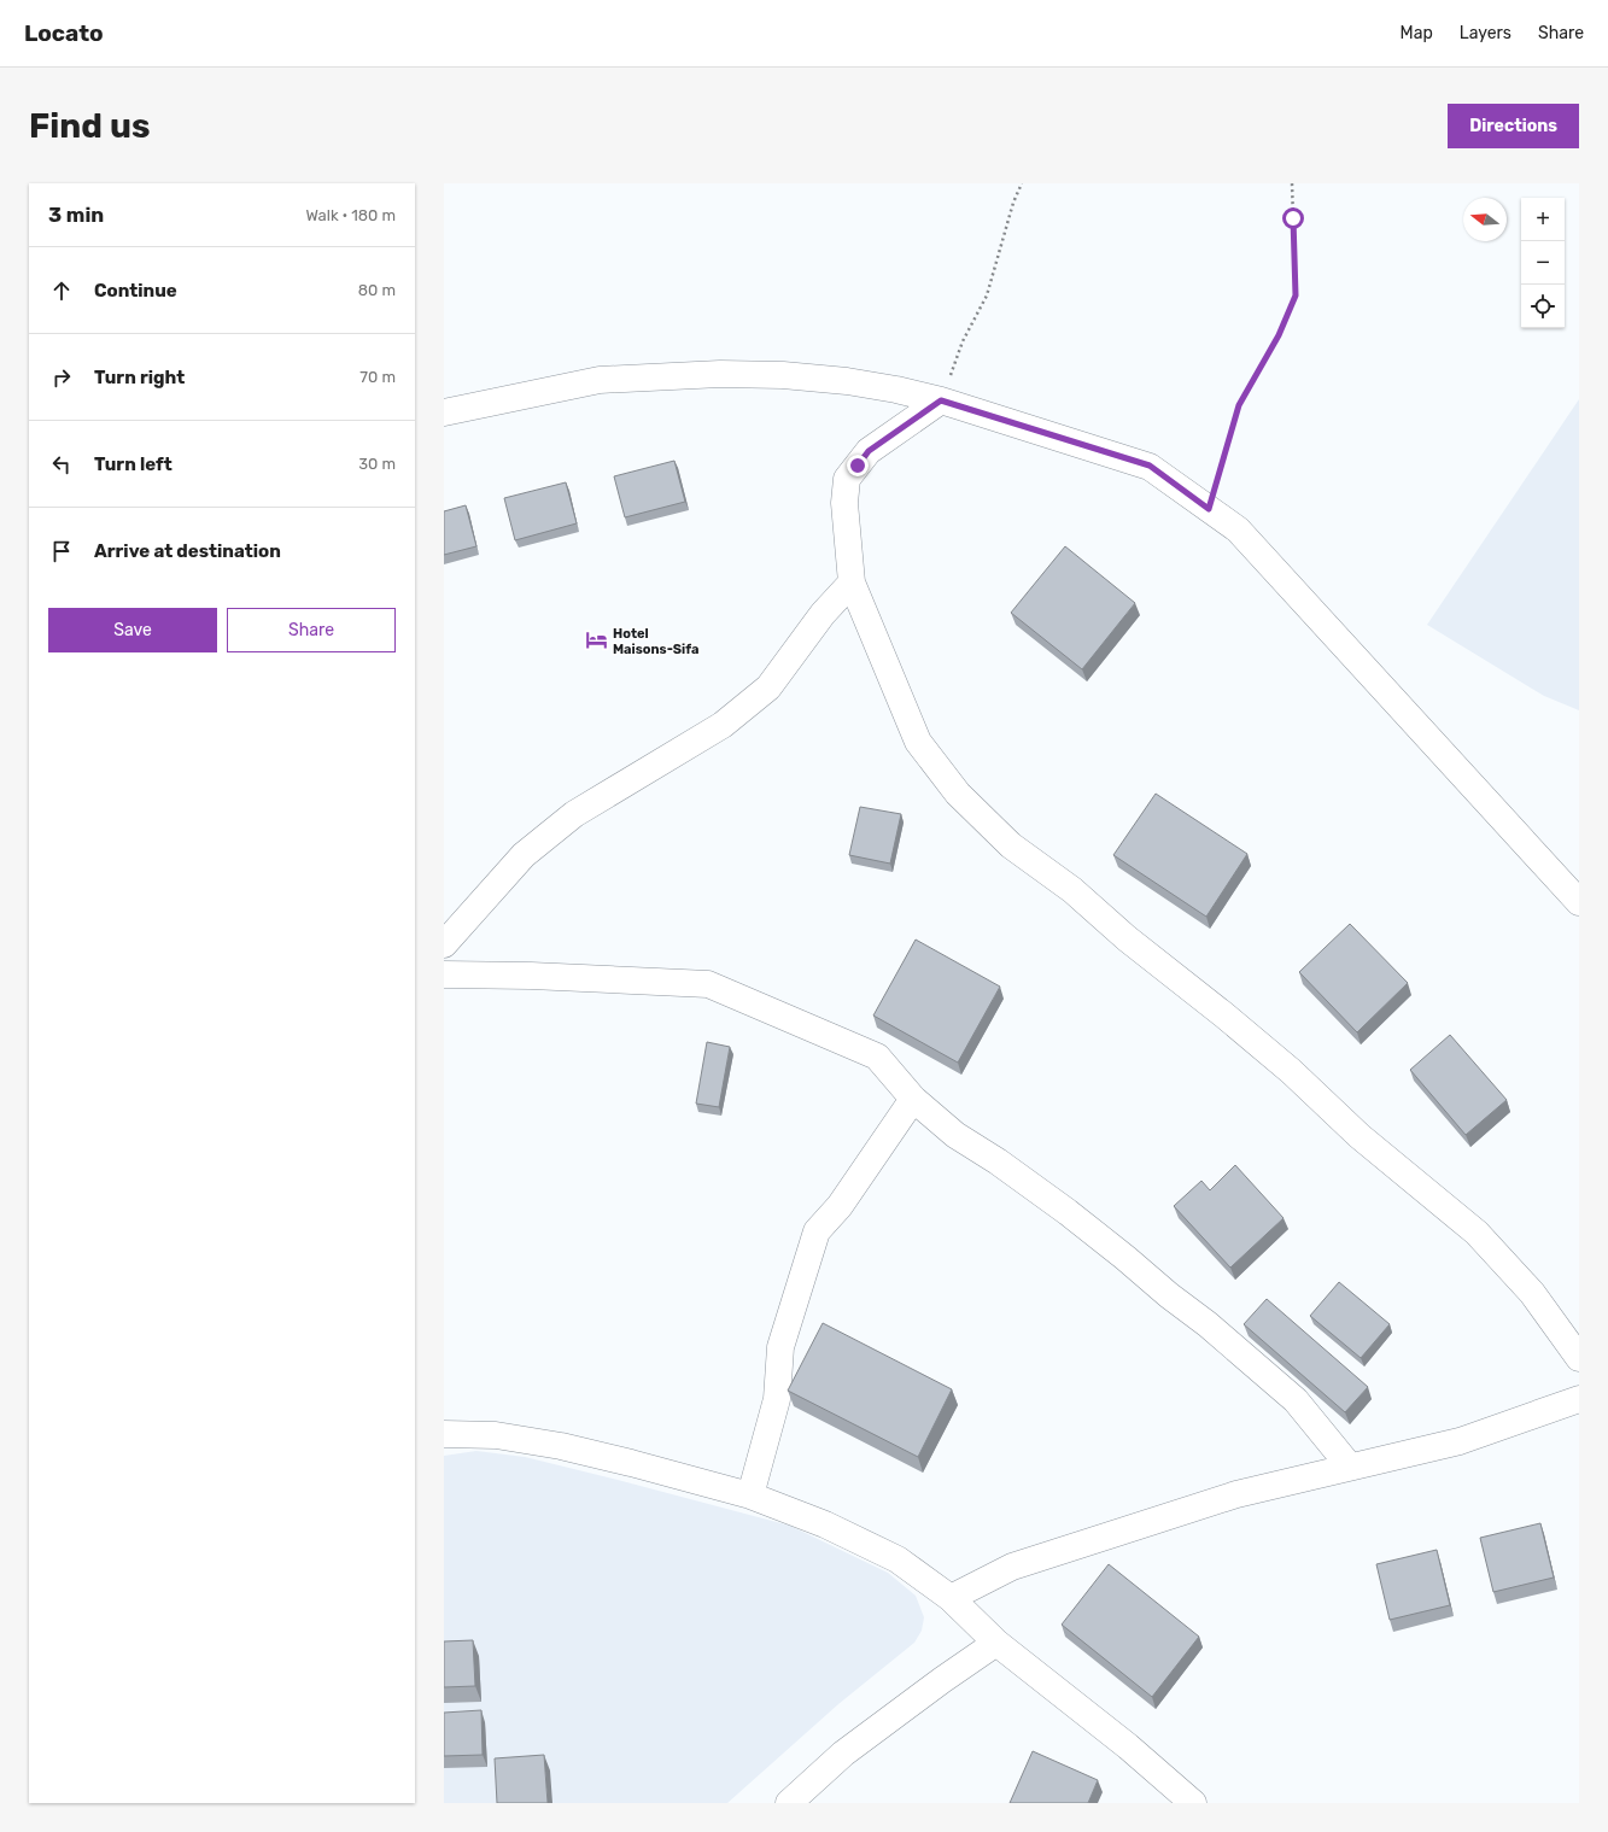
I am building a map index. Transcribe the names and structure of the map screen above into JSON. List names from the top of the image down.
{
  "places": {
    "hotel": ["Hotel Maisons-Sifa"]
  },
  "north": "left",
  "page": {
    "header": "Locato",
    "nav": ["Map", "Layers", "Share"],
    "buttons": [
      "Directions",
      ["Save", "Share"]
    ],
    "title": "Find us",
    "heading": ["3 min", "Walk · 180 m"],
    "map_buttons": ["+", "−"],
    "list": [
      ["Continue", "80 m"],
      ["Turn right", "70 m"],
      ["Turn left", "30 m"],
      "Arrive at destination"
    ]
  }
}
